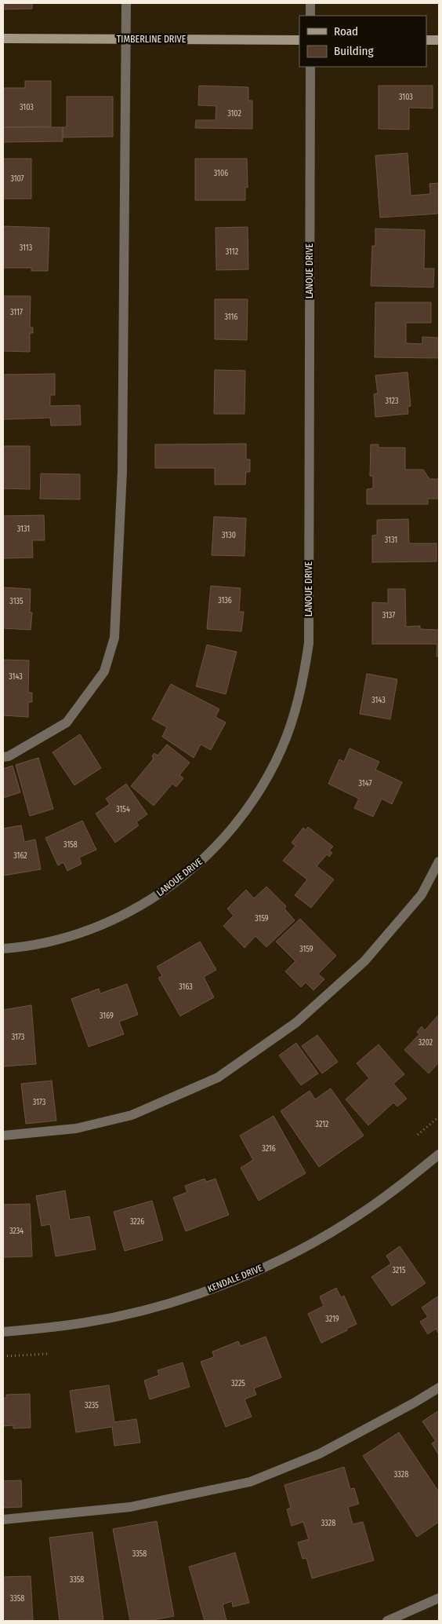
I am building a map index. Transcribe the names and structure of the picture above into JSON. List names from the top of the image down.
{
  "streets": {
    "street": ["TIMBERLINE DRIVE", "LANOUE DRIVE", "KENDALE DRIVE"]
  },
  "house_numbers": [
    "3103",
    "3103",
    "3102",
    "3106",
    "3107",
    "3113",
    "3112",
    "3117",
    "3116",
    "3123",
    "3131",
    "3130",
    "3131",
    "3136",
    "3135",
    "3137",
    "3143",
    "3143",
    "3147",
    "3154",
    "3158",
    "3162",
    "3159",
    "3159",
    "3163",
    "3169",
    "3173",
    "3202",
    "3173",
    "3212",
    "3216",
    "3226",
    "3234",
    "3215",
    "3219",
    "3225",
    "3235",
    "3328",
    "3328",
    "3358",
    "3358",
    "3358"
  ],
  "legend": ["Road", "Building"]
}
